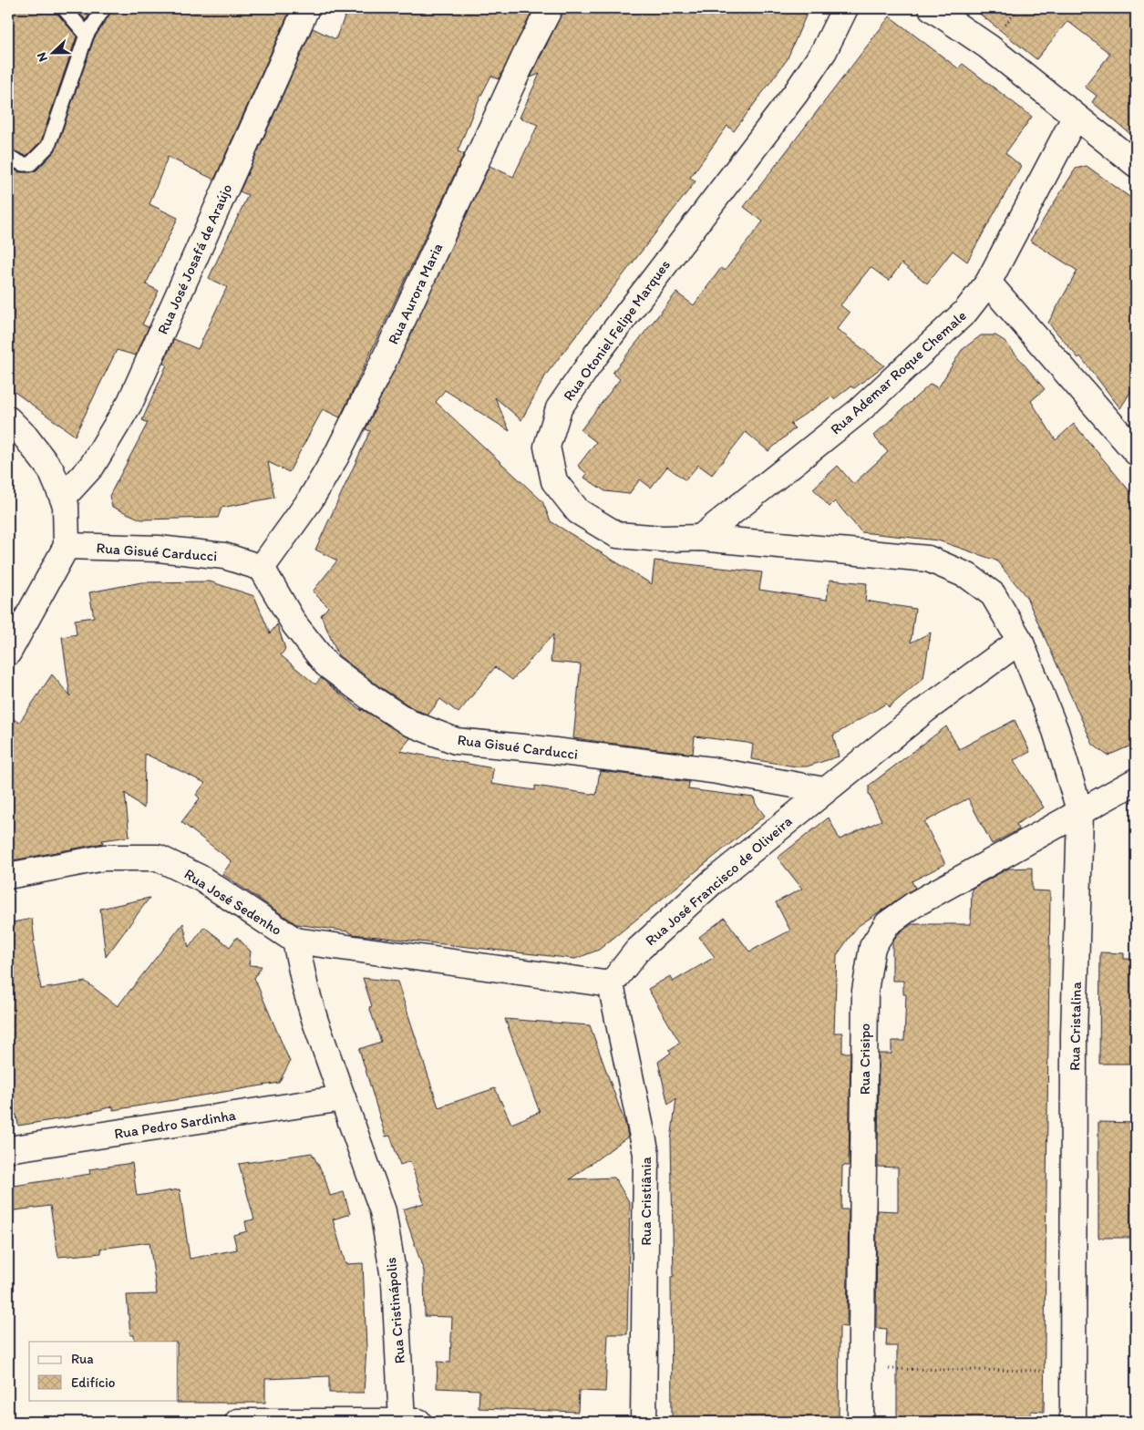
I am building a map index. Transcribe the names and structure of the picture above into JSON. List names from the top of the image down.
{
  "streets": {
    "street": [
      "Rua José Josafá de Araújo",
      "Rua Aurora Maria",
      "Rua Otoniel Felipe Marques",
      "Rua Ademar Roque Chemale",
      "Rua Gisué Carducci",
      "Rua José Francisco de Oliveira",
      "Rua José Sedenho",
      "Rua Cristalina",
      "Rua Crisipo",
      "Rua Pedro Sardinha",
      "Rua Cristiânia",
      "Rua Cristinápolis"
    ]
  },
  "crossings": [
    ["Rua Aurora Maria", "Rua Gisué Carducci"],
    ["Rua Otoniel Felipe Marques", "Rua Ademar Roque Chemale"],
    ["Rua Otoniel Felipe Marques", "Rua José Francisco de Oliveira"],
    ["Rua Otoniel Felipe Marques", "Rua Cristalina"],
    ["Rua Gisué Carducci", "Rua José Francisco de Oliveira"],
    ["Rua José Francisco de Oliveira", "Rua Cristalina"],
    ["Rua José Francisco de Oliveira", "Rua Cristiânia"],
    ["Rua José Sedenho", "Rua Pedro Sardinha"],
    ["Rua José Sedenho", "Rua Cristinápolis"],
    ["Rua Cristalina", "Rua Crisipo"],
    ["Rua Pedro Sardinha", "Rua Cristinápolis"]
  ],
  "legend": ["Rua", "Edifício"],
  "north": "left"
}
